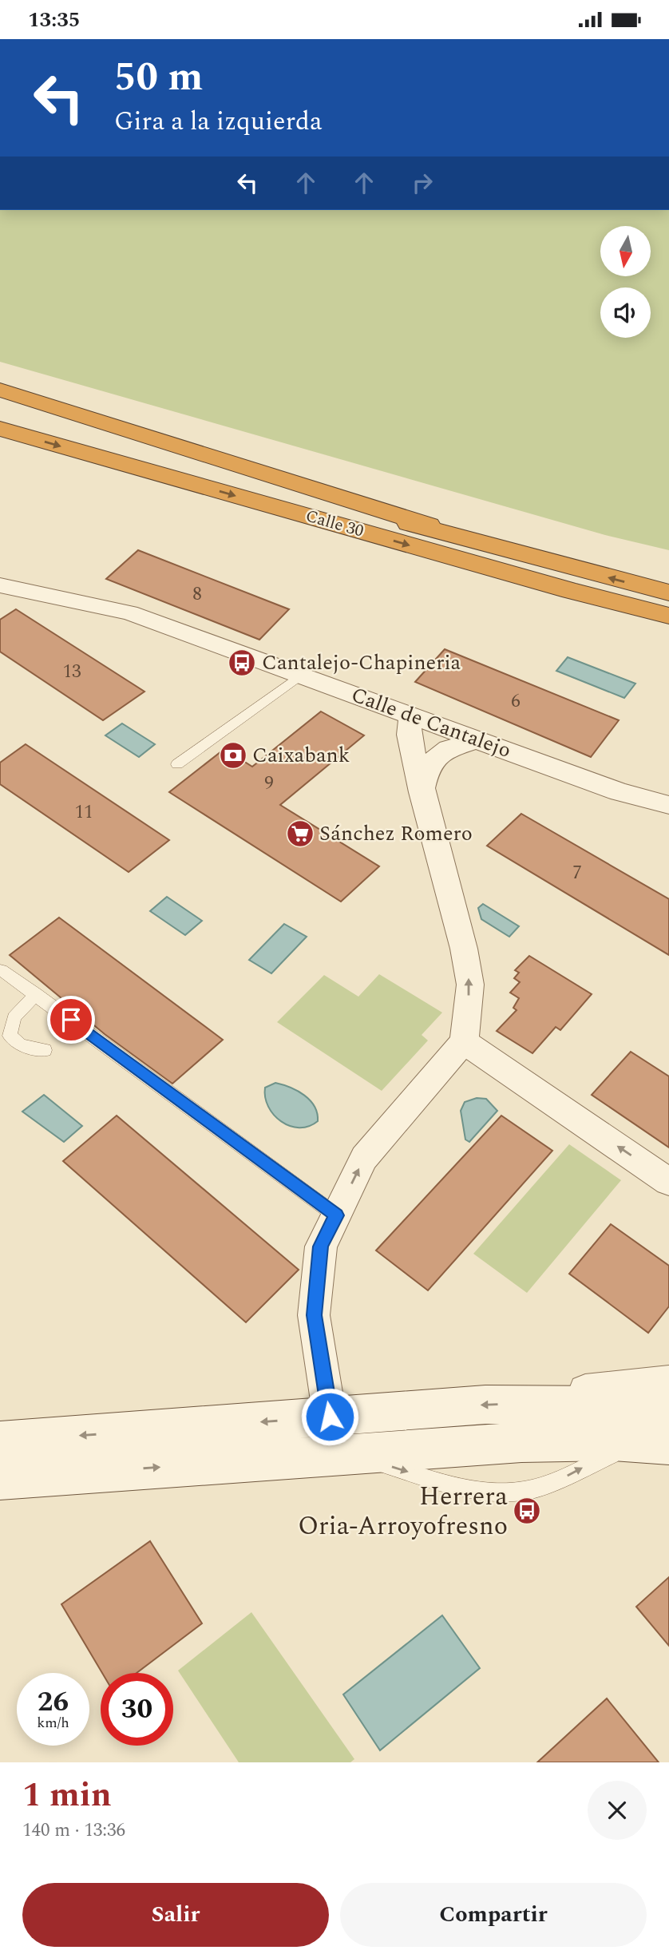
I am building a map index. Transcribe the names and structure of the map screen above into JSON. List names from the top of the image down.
{
  "streets": {
    "highway": ["Calle 30"],
    "street": ["Calle de Cantalejo"]
  },
  "places": {
    "bus stop": ["Cantalejo-Chapineria", "Herrera Oria-Arroyofresno"],
    "bank": ["Caixabank"],
    "supermarket": ["Sánchez Romero"]
  },
  "house_numbers": [
    "8",
    "13",
    "6",
    "9",
    "11",
    "7"
  ],
  "north": "bottom",
  "page": {
    "status": "13:35",
    "turn": ["50 m", "Gira a la izquierda"],
    "speed": "26 km/h",
    "limit": "30",
    "heading": ["1 min", "140 m · 13:36"],
    "buttons": ["Salir", "Compartir"]
  }
}
